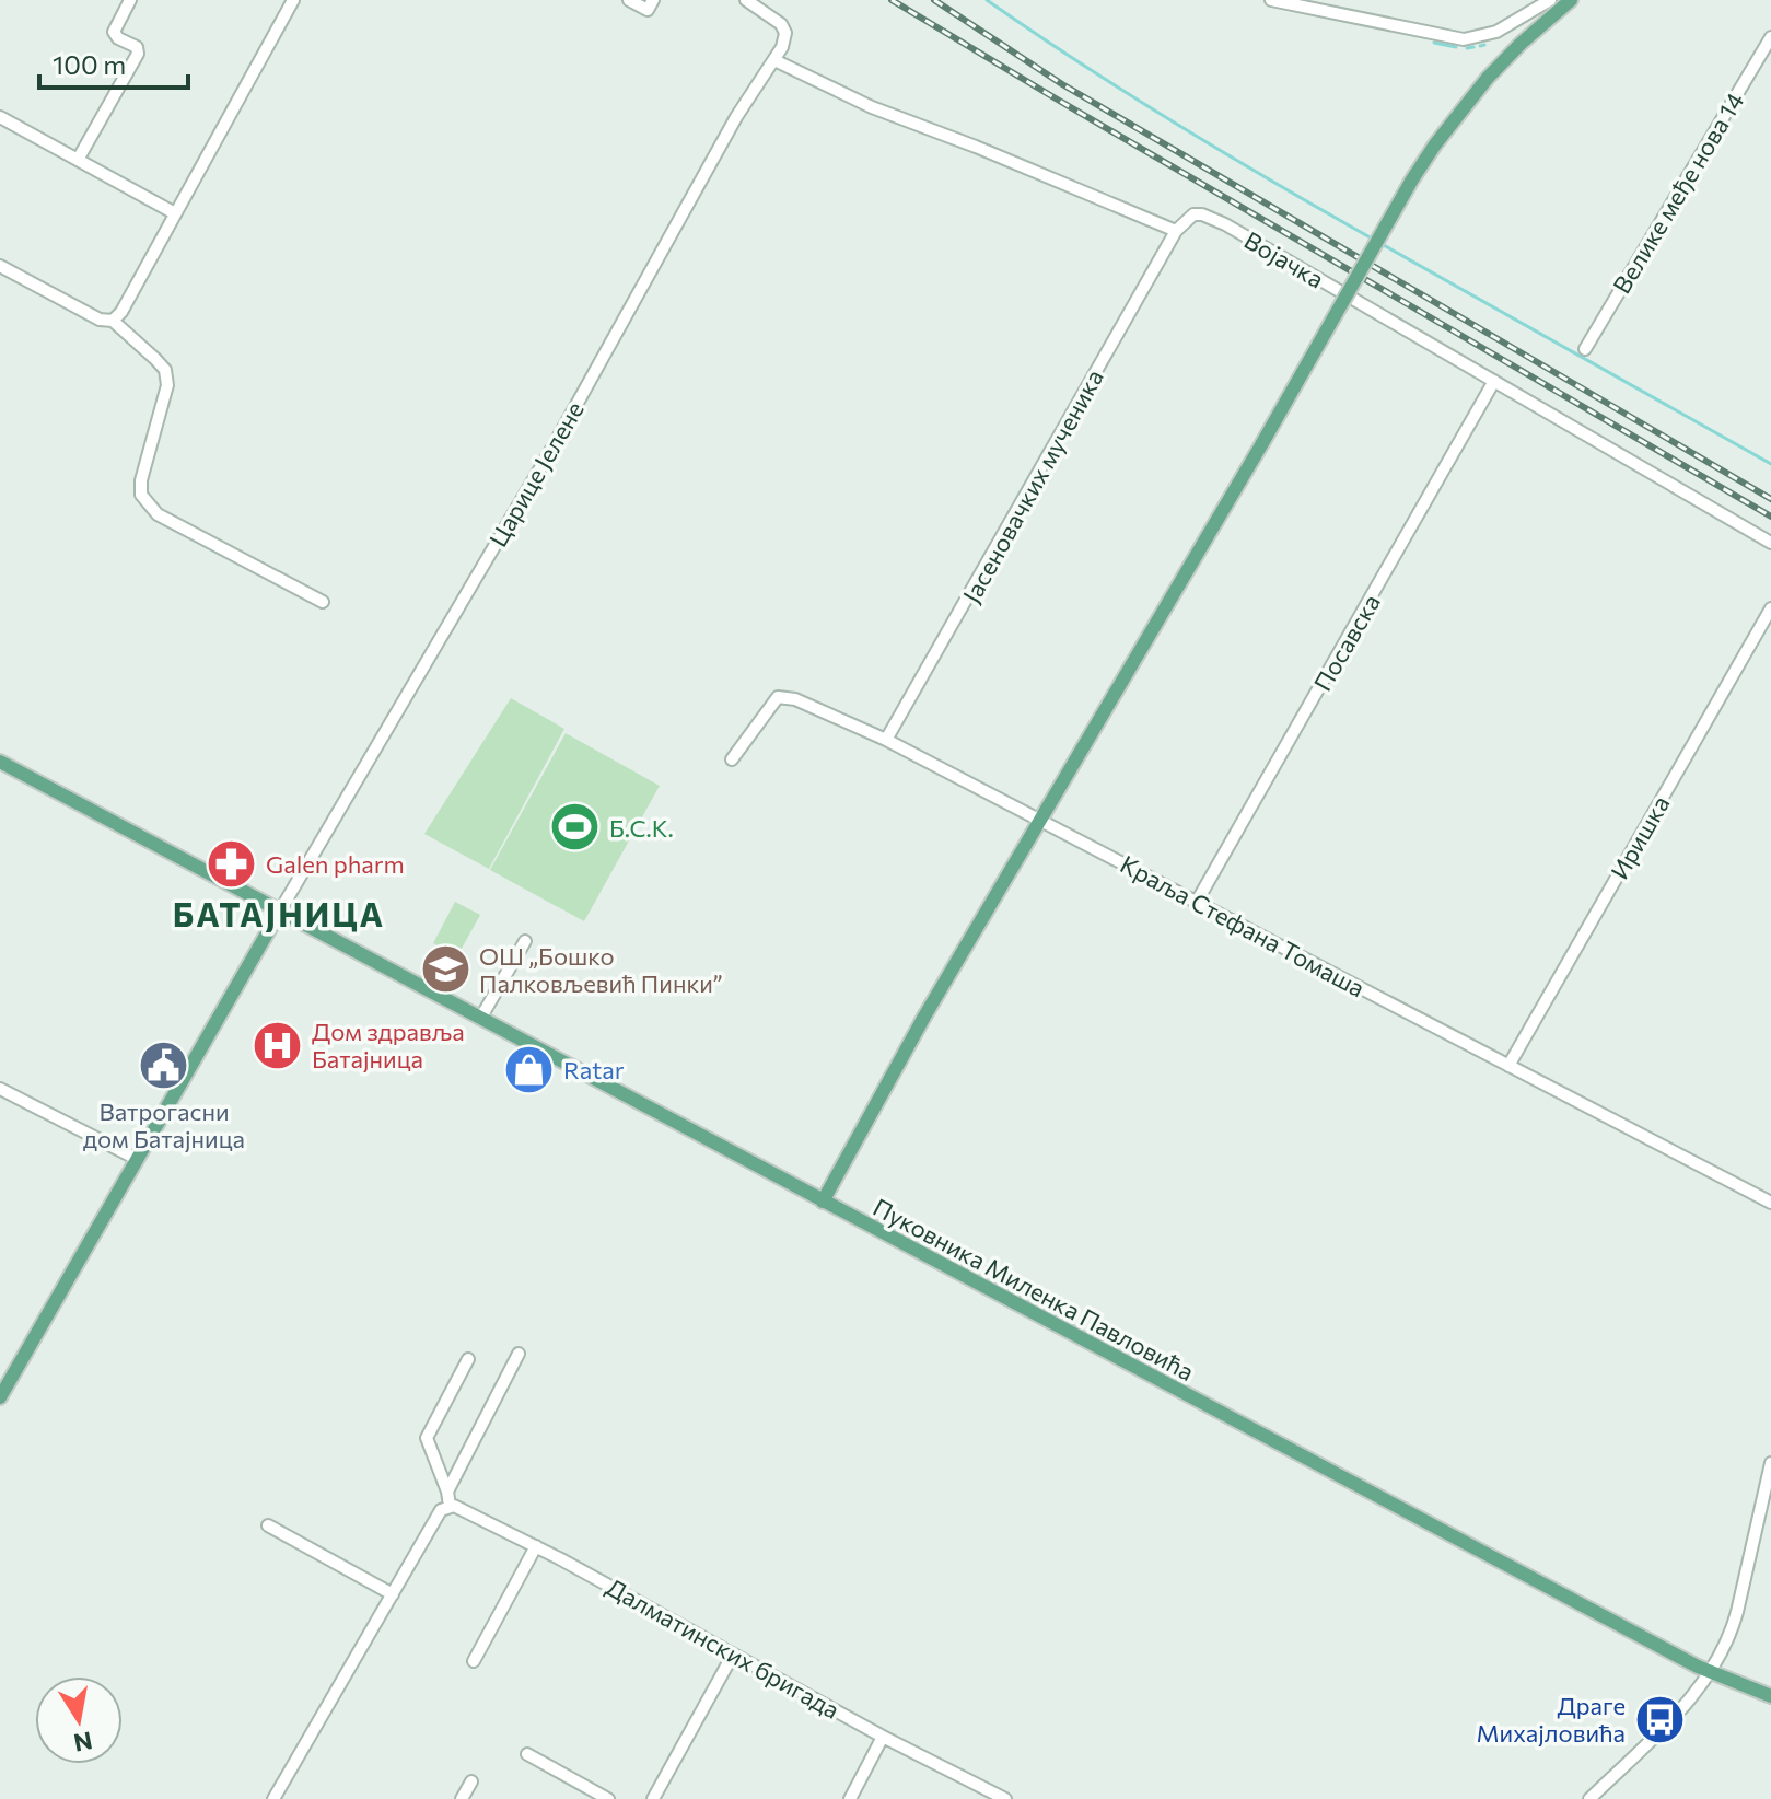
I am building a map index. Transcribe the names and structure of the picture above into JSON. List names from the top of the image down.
{
  "streets": {
    "main road": ["Пуковника Миленка Павловића"],
    "street": [
      "Велике међе нова 14",
      "Војачка",
      "Царице Јелене",
      "Јасеновачких мученика",
      "Посавска",
      "Иришка",
      "Краља Стефана Томаша",
      "Далматинских бригада"
    ]
  },
  "crossings": [
    ["Војачка", "Јасеновачких мученика"],
    ["Војачка", "Посавска"],
    ["Царице Јелене", "Пуковника Миленка Павловића"],
    ["Јасеновачких мученика", "Краља Стефана Томаша"],
    ["Посавска", "Краља Стефана Томаша"],
    ["Иришка", "Краља Стефана Томаша"]
  ],
  "districts": ["БАТАЈНИЦА"],
  "places": {
    "sports": ["Б.С.К."],
    "pharmacy": ["Galen pharm"],
    "school or university": ["ОШ „Бошко Палковљевић Пинки”"],
    "hospital": ["Дом здравља Батајница"],
    "public building": ["Ватрогасни дом Батајница"],
    "shop": ["Ratar"],
    "bus stop": ["Драге Михајловића"]
  },
  "scale_bar": "100 m",
  "north": "bottom"
}
